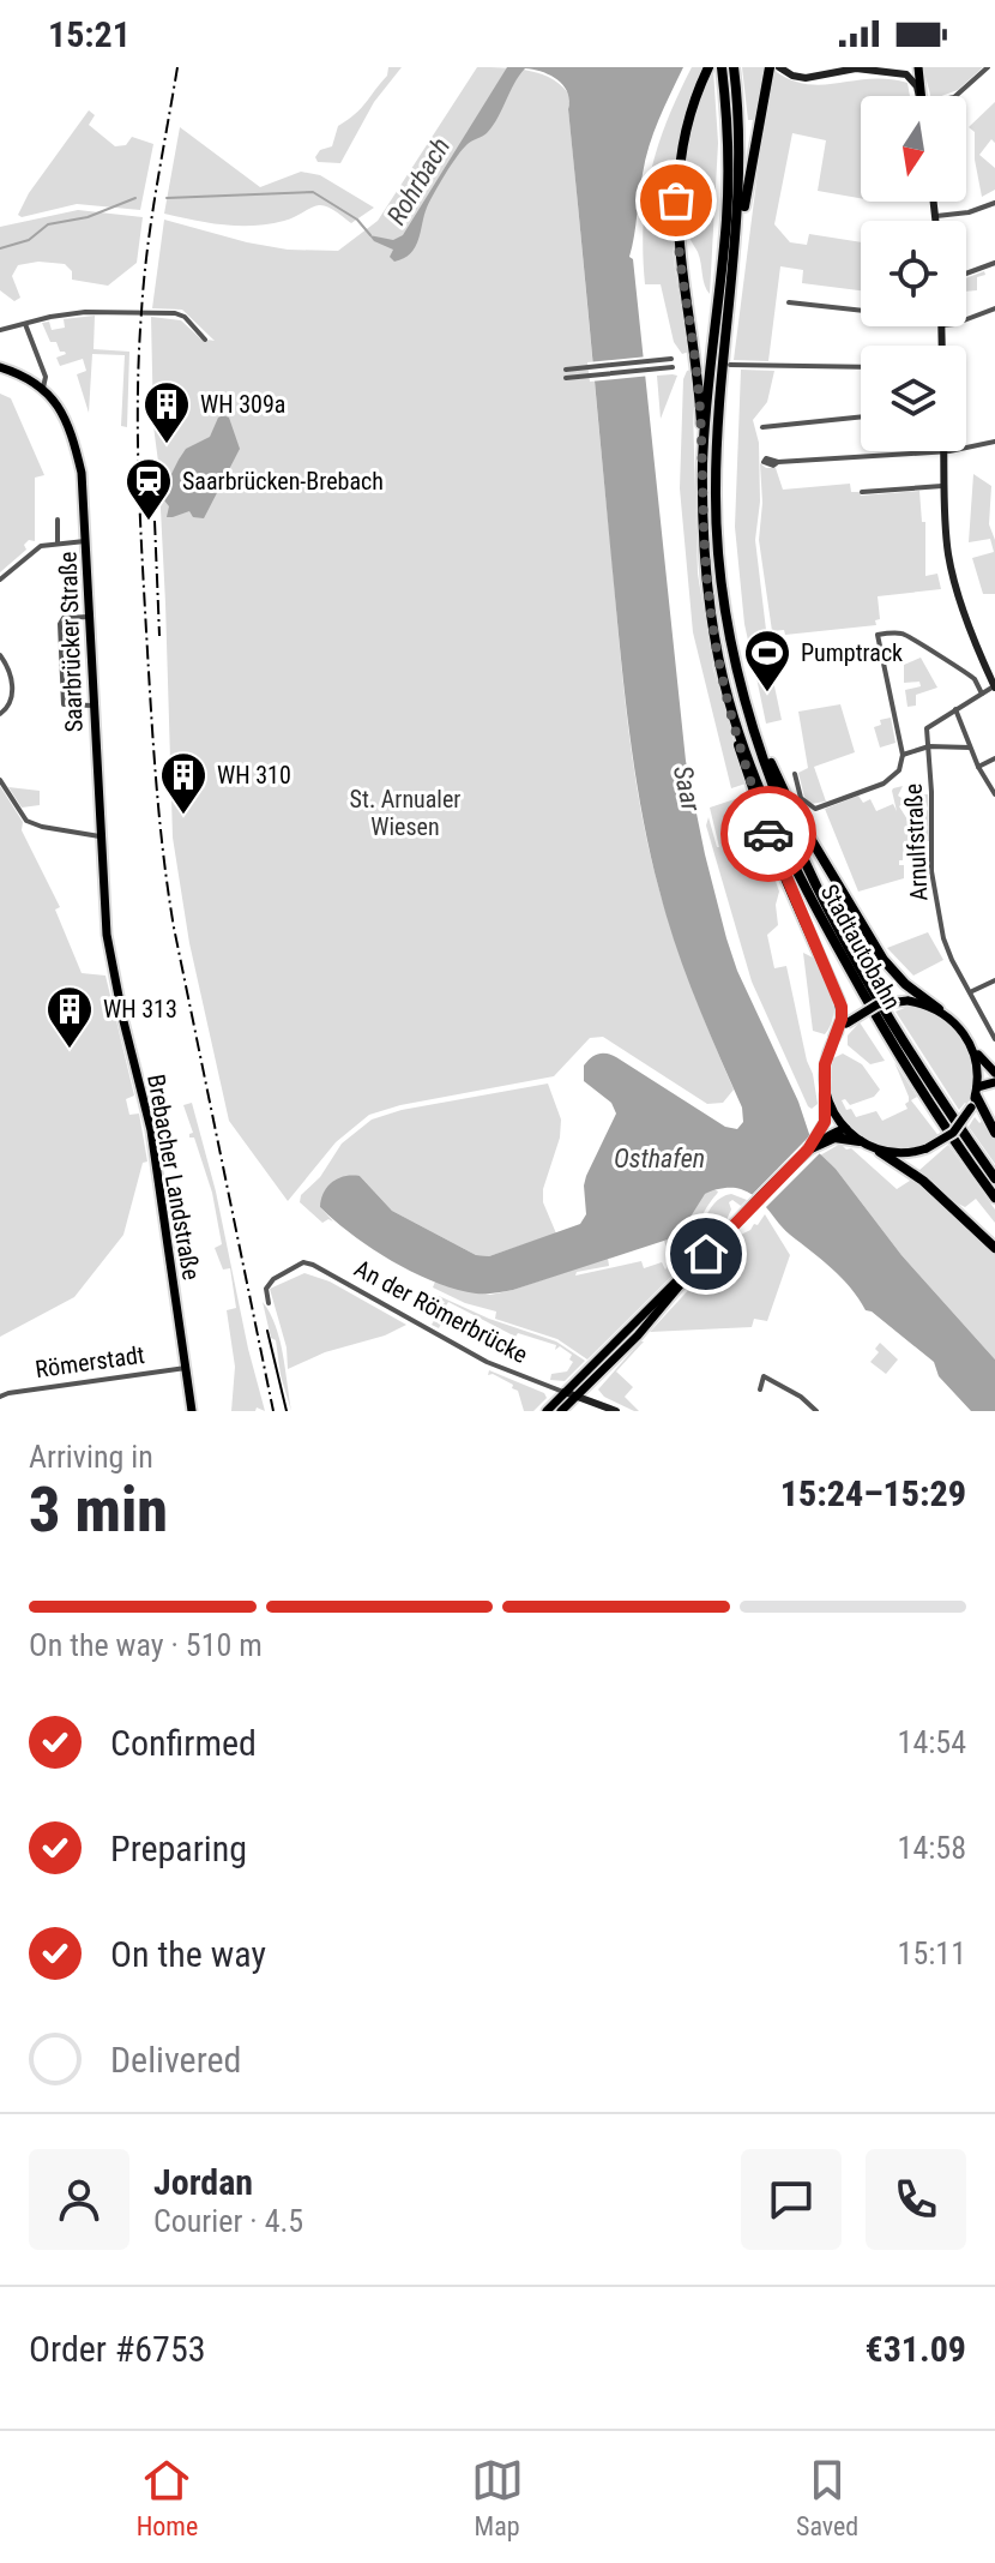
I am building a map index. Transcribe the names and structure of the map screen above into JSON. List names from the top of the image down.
{
  "streets": {
    "highway": ["Stadtautobahn"],
    "main road": ["Saarbrücker Straße", "Brebacher Landstraße"],
    "street": ["Arnulfstraße", "An der Römerbrücke", "Römerstadt"]
  },
  "crossings": [
    ["Saarbrücker Straße", "Brebacher Landstraße"],
    ["Brebacher Landstraße", "Römerstadt"]
  ],
  "water": ["Rohrbach", "Saar", "Osthafen"],
  "parks": ["St. Arnualer Wiesen"],
  "places": {
    "building": ["WH 309a", "WH 310", "WH 313"],
    "station": ["Saarbrücken-Brebach"],
    "sports": ["Pumptrack"]
  },
  "north": "bottom",
  "page": {
    "status": "15:21",
    "heading": ["3 min", "Arriving in", "15:24–15:29"],
    "panel": [
      "Jordan",
      "Courier · 4.5",
      "Order #6753",
      "€31.09"
    ],
    "bar": "On the way · 510 m",
    "list": [
      ["Confirmed", "14:54"],
      ["Preparing", "14:58"],
      ["On the way", "15:11"],
      "Delivered"
    ],
    "tabs": ["Home", "Map", "Saved"]
  }
}
